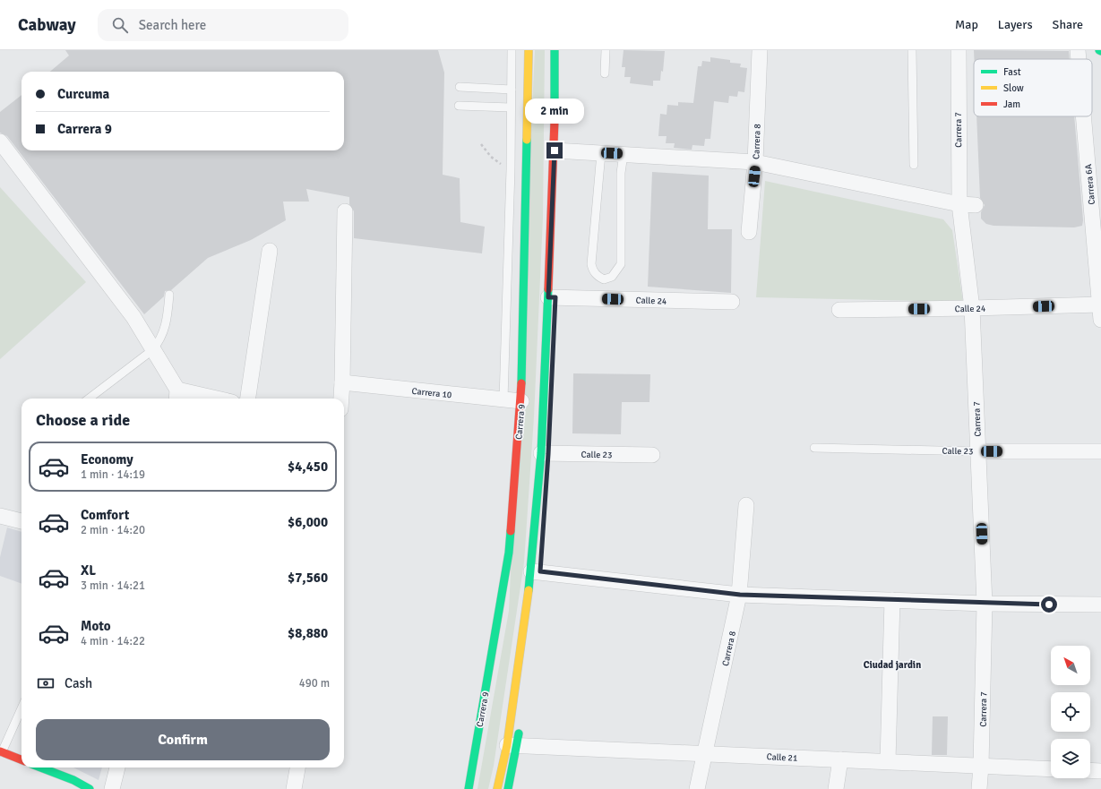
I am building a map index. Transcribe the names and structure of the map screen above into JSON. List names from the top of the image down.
{
  "streets": {
    "main road": ["Carrera 9"],
    "street": [
      "Carrera 7",
      "Carrera 8",
      "Carrera 6A",
      "Calle 24",
      "Carrera 10",
      "Calle 23",
      "Calle 21"
    ]
  },
  "crossings": [
    ["Carrera 7", "Calle 24"],
    ["Carrera 7", "Calle 23"],
    ["Carrera 7", "Calle 21"],
    ["Carrera 8", "Calle 21"],
    ["Carrera 6A", "Calle 24"],
    ["Carrera 10", "Carrera 9"]
  ],
  "districts": ["Ciudad jardin"],
  "legend": ["Fast", "Slow", "Jam"],
  "north": "top left",
  "page": {
    "header": "Cabway",
    "search": "Search here",
    "nav": ["Map", "Layers", "Share"],
    "banner": ["Curcuma", "Carrera 9"],
    "bubble": "2 min",
    "heading": "Choose a ride",
    "list": [
      {
        "name": "Economy",
        "note": "1 min · 14:19",
        "value": "$4,450"
      },
      {
        "name": "Comfort",
        "note": "2 min · 14:20",
        "value": "$6,000"
      },
      {
        "name": "XL",
        "note": "3 min · 14:21",
        "value": "$7,560"
      },
      {
        "name": "Moto",
        "note": "4 min · 14:22",
        "value": "$8,880"
      }
    ],
    "pay": ["Cash", "490 m"],
    "buttons": "Confirm"
  }
}
